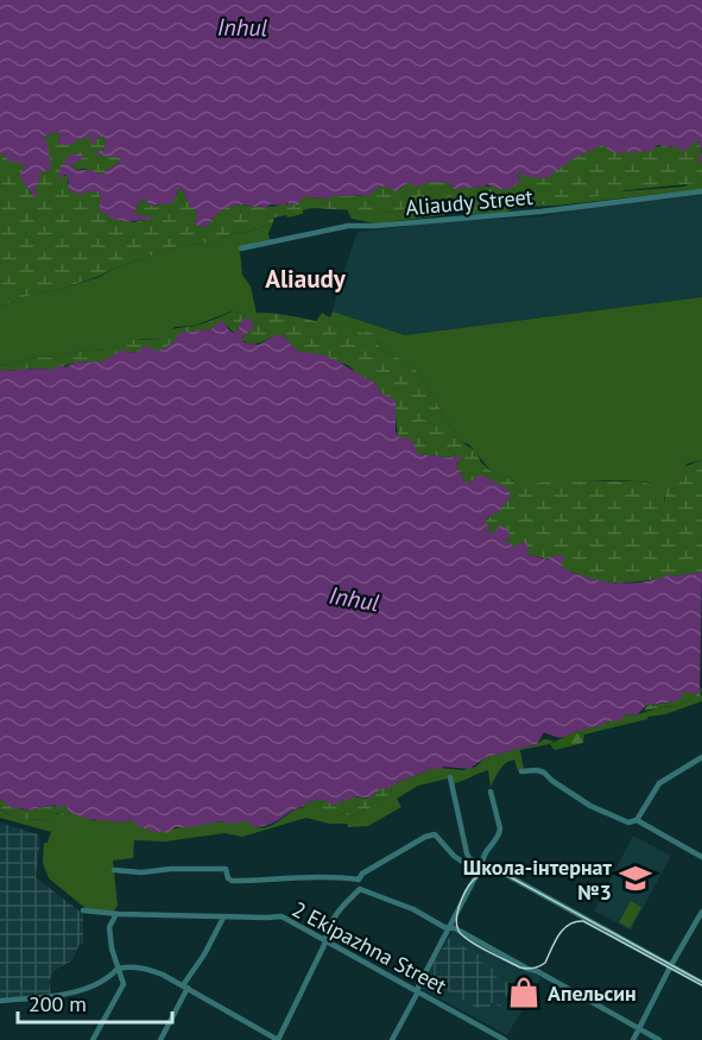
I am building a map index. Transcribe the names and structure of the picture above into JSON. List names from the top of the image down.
{
  "streets": {
    "street": ["Aliaudy Street", "2 Ekipazhna Street"]
  },
  "districts": ["Aliaudy"],
  "water": ["Inhul"],
  "places": {
    "school or university": ["Школа-інтернат №3"],
    "shop": ["Апельсин"]
  },
  "scale_bar": "200 m"
}
